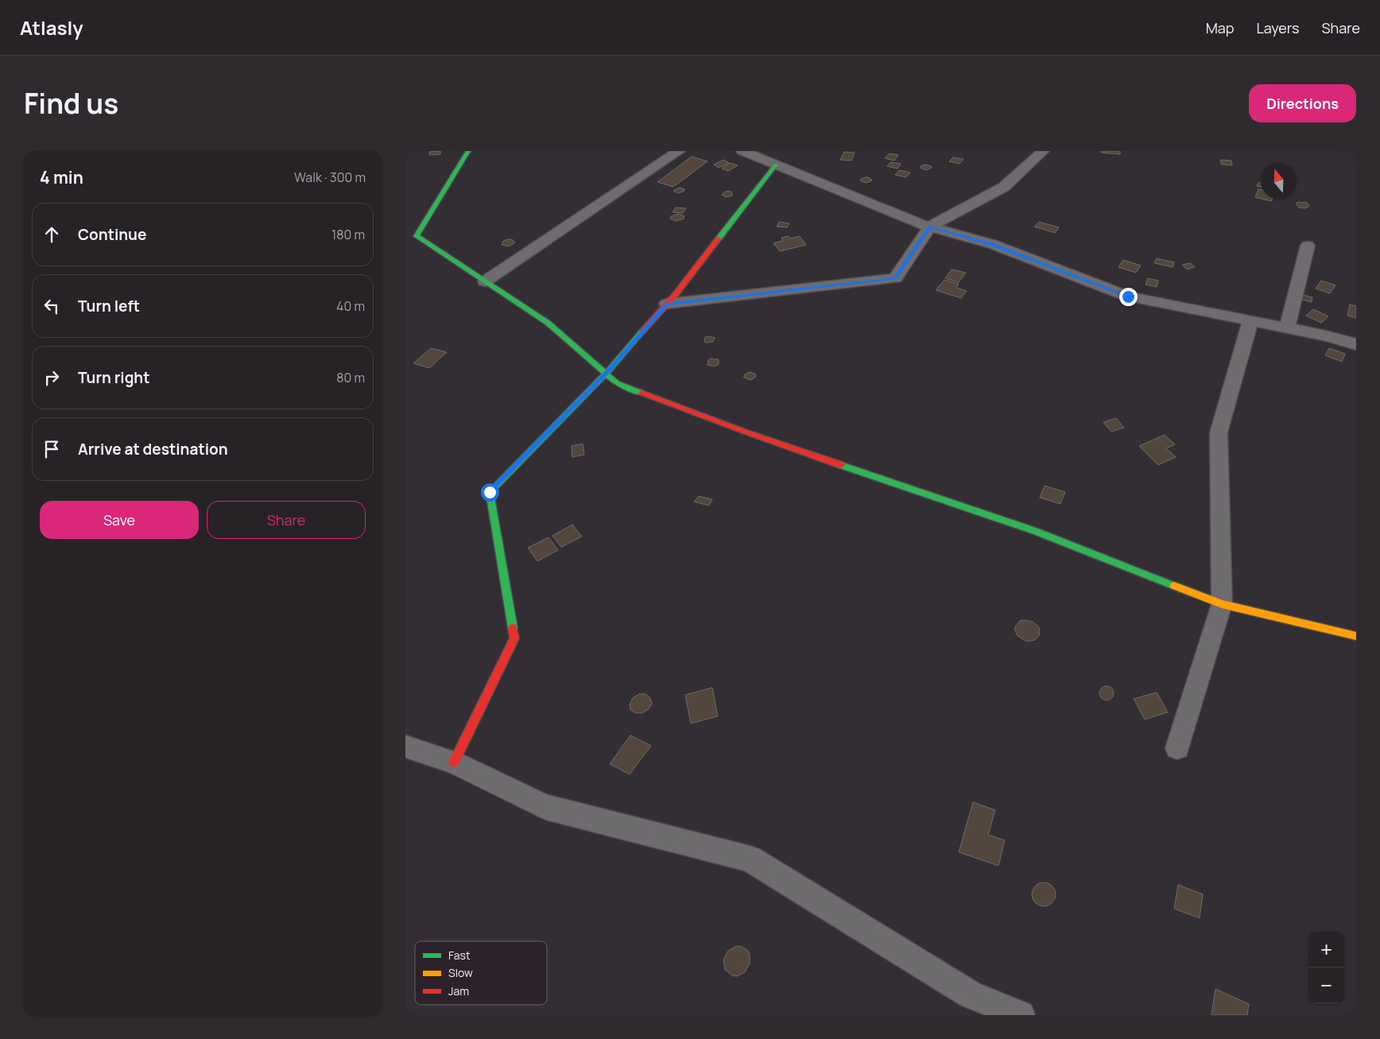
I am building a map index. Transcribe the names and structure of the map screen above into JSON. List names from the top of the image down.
{
  "legend": ["Fast", "Slow", "Jam"],
  "north": "top",
  "page": {
    "header": "Atlasly",
    "nav": ["Map", "Layers", "Share"],
    "title": "Find us",
    "buttons": [
      "Directions",
      ["Save", "Share"]
    ],
    "heading": ["4 min", "Walk · 300 m"],
    "list": [
      ["Continue", "180 m"],
      ["Turn left", "40 m"],
      ["Turn right", "80 m"],
      "Arrive at destination"
    ],
    "map_buttons": ["+", "−"]
  }
}
